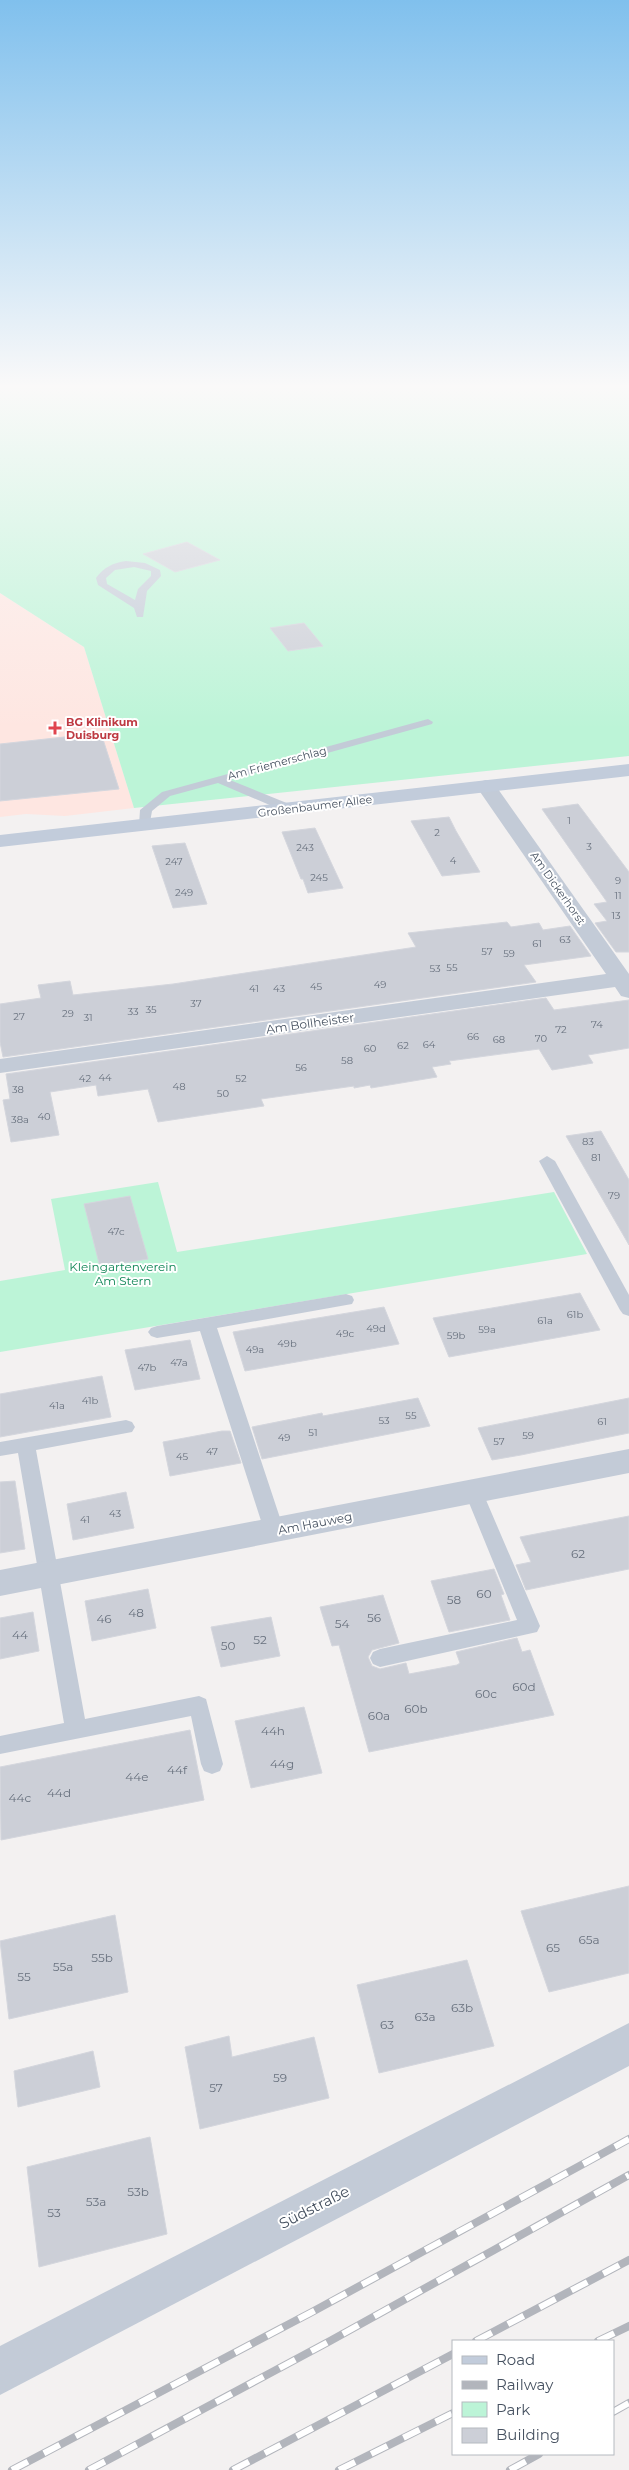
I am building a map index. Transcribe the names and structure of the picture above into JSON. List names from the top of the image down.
{
  "streets": {
    "main road": ["Großenbaumer Allee"],
    "street": [
      "Am Dickerhorst",
      "Am Bollheister",
      "Am Hauweg",
      "Südstraße"
    ],
    "lane": ["Am Friemerschlag"]
  },
  "crossings": [
    ["Am Friemerschlag", "Großenbaumer Allee"],
    ["Großenbaumer Allee", "Am Dickerhorst"],
    ["Am Dickerhorst", "Am Bollheister"]
  ],
  "parks": ["Kleingartenverein Am Stern"],
  "places": {
    "health": ["BG Klinikum Duisburg"]
  },
  "house_numbers": [
    "1",
    "2",
    "3",
    "243",
    "4",
    "247",
    "245",
    "9",
    "249",
    "11",
    "13",
    "63",
    "61",
    "57",
    "59",
    "55",
    "53",
    "49",
    "45",
    "41",
    "43",
    "37",
    "35",
    "33",
    "29",
    "27",
    "31",
    "74",
    "72",
    "66",
    "70",
    "68",
    "64",
    "62",
    "60",
    "58",
    "56",
    "44",
    "42",
    "52",
    "48",
    "38",
    "50",
    "40",
    "38a",
    "83",
    "81",
    "79",
    "47c",
    "61b",
    "61a",
    "49d",
    "59a",
    "49c",
    "59b",
    "49b",
    "49a",
    "47a",
    "47b",
    "41b",
    "41a",
    "55",
    "53",
    "61",
    "51",
    "59",
    "49",
    "57",
    "47",
    "45",
    "43",
    "41",
    "62",
    "60",
    "58",
    "48",
    "56",
    "46",
    "54",
    "44",
    "52",
    "50",
    "60d",
    "60c",
    "60b",
    "60a",
    "44h",
    "44g",
    "44f",
    "44e",
    "44d",
    "44c",
    "65a",
    "65",
    "55b",
    "55a",
    "55",
    "63b",
    "63a",
    "63",
    "59",
    "57",
    "53b",
    "53a",
    "53"
  ],
  "legend": [
    "Road",
    "Railway",
    "Park",
    "Building"
  ]
}
